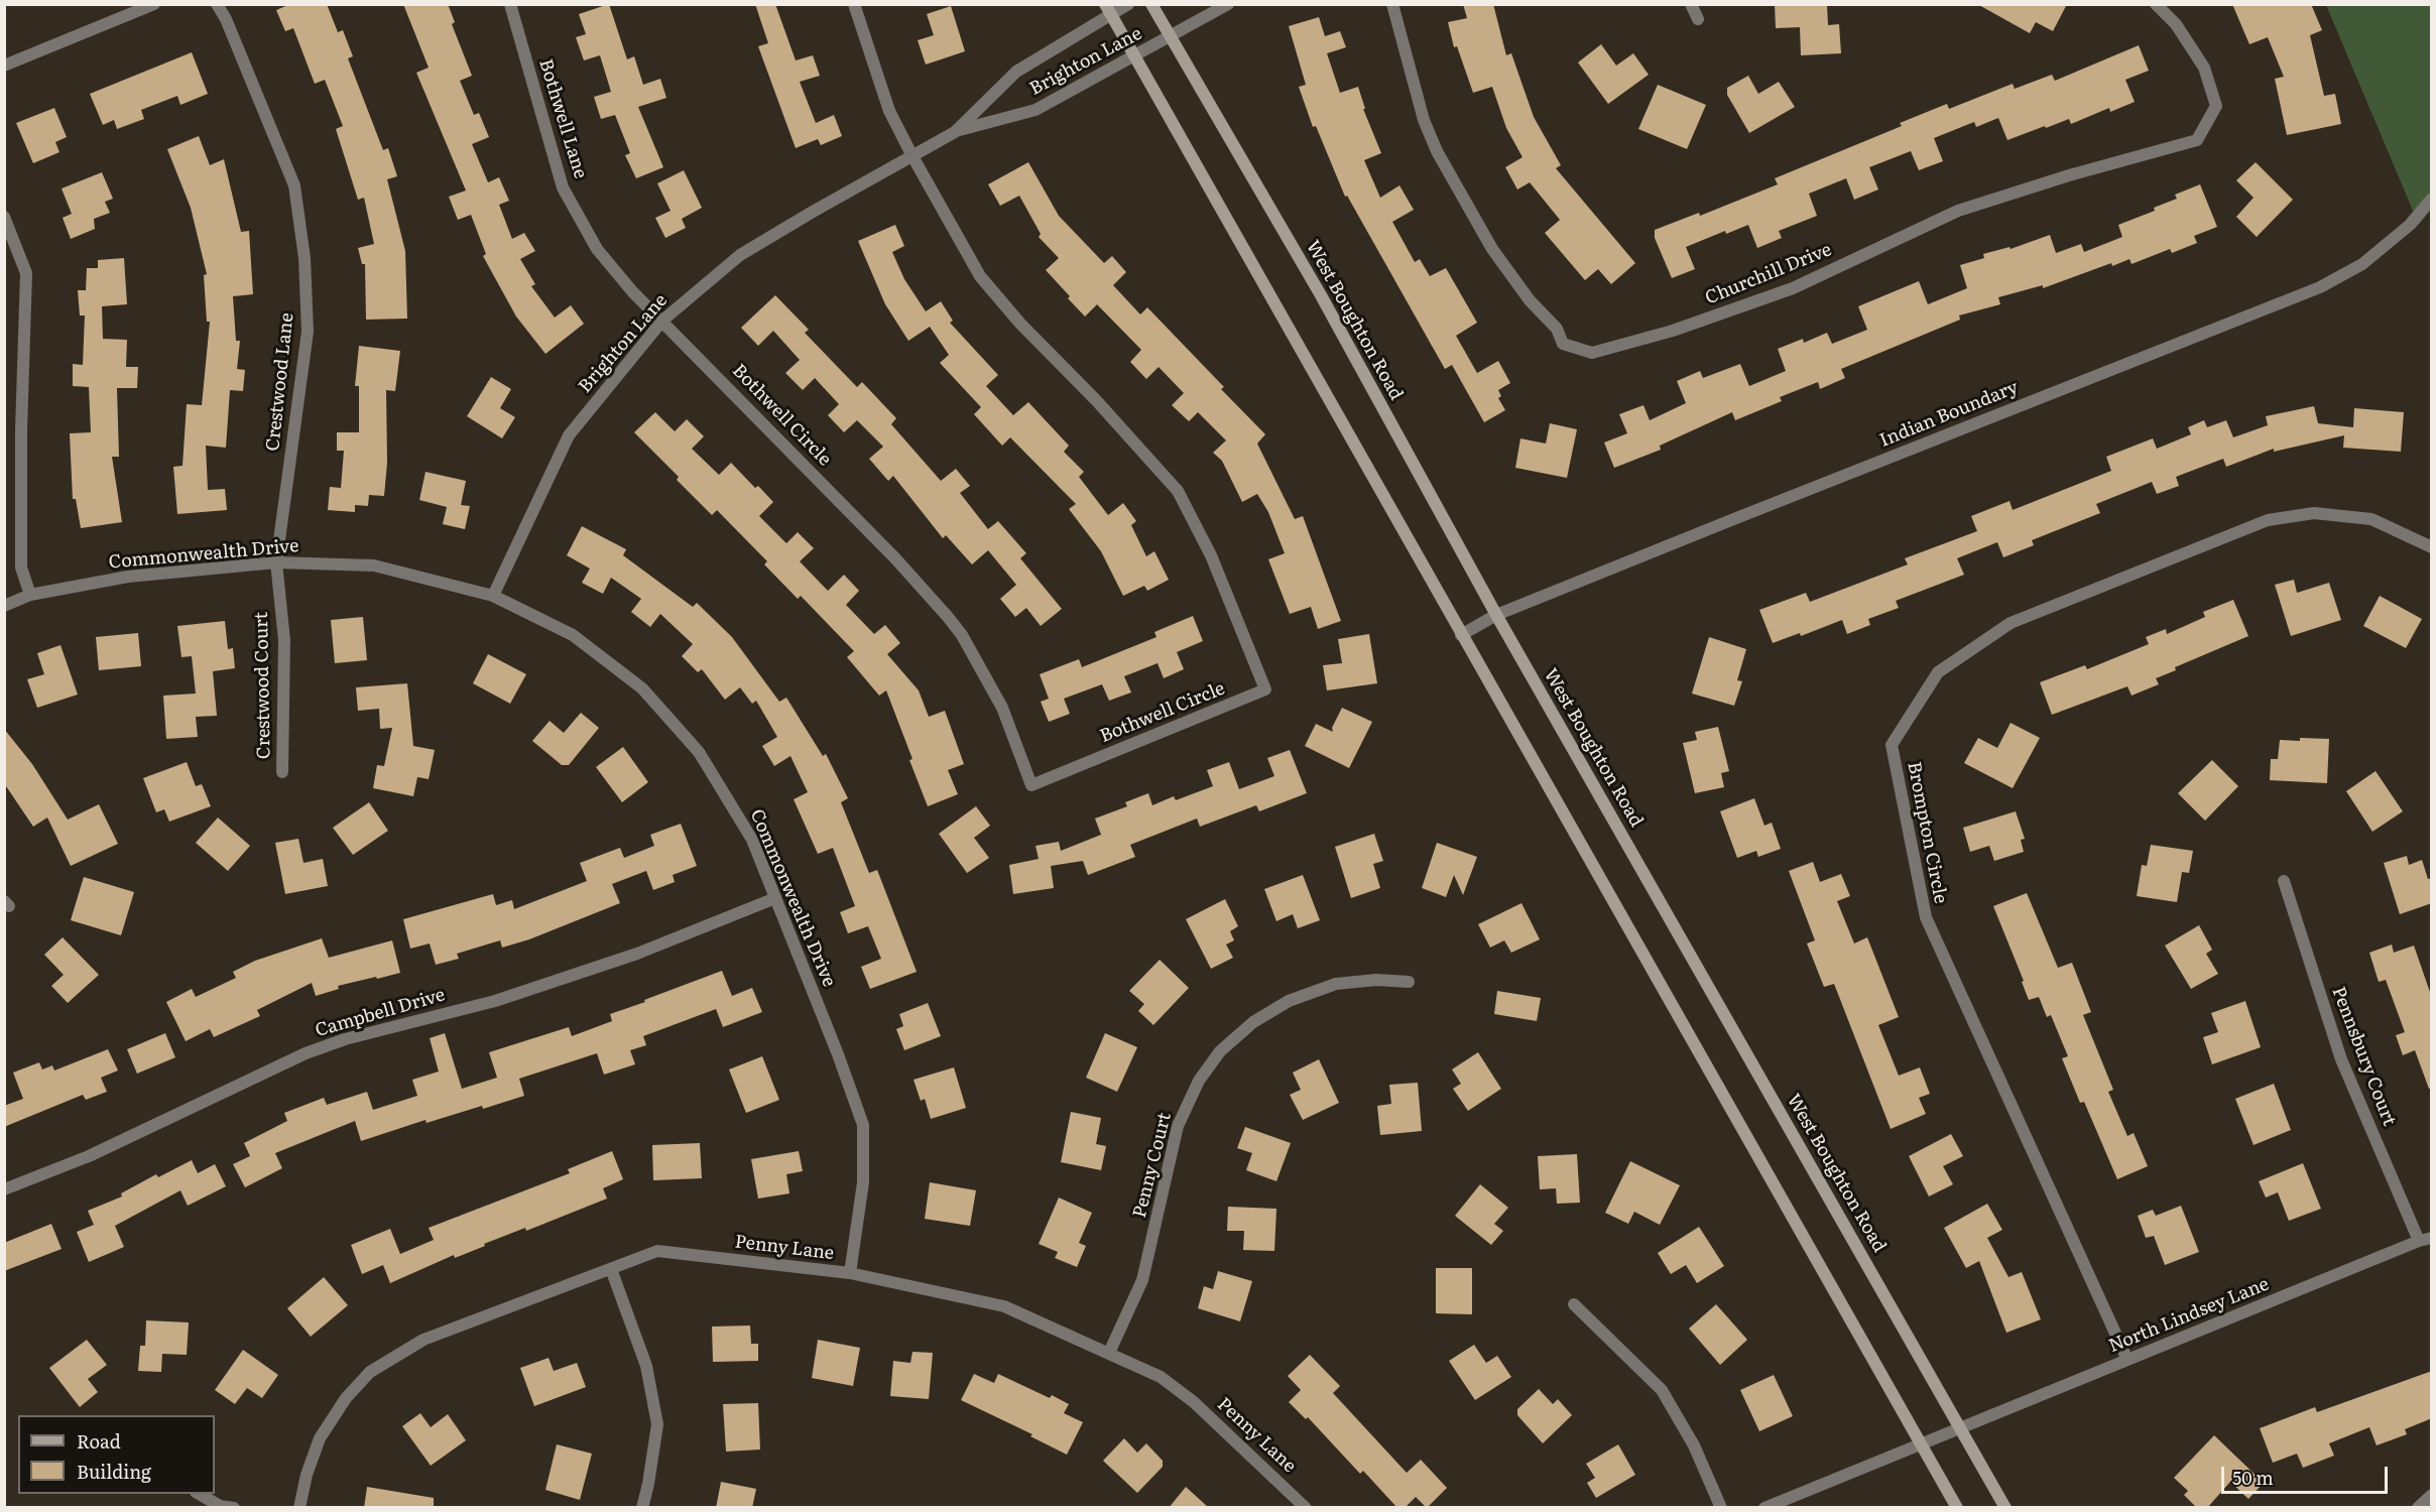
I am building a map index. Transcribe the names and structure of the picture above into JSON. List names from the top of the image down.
{
  "streets": {
    "main road": ["West Boughton Road"],
    "street": [
      "Brighton Lane",
      "Bothwell Lane",
      "Churchill Drive",
      "Crestwood Lane",
      "Indian Boundary",
      "Bothwell Circle",
      "Commonwealth Drive",
      "Crestwood Court",
      "Brompton Circle",
      "Campbell Drive",
      "Pennsbury Court",
      "Penny Court",
      "Penny Lane",
      "North Lindsey Lane"
    ]
  },
  "crossings": [
    ["Brighton Lane", "Bothwell Lane"],
    ["Brighton Lane", "West Boughton Road"],
    ["Brighton Lane", "Bothwell Circle"],
    ["Brighton Lane", "Commonwealth Drive"],
    ["Bothwell Lane", "Bothwell Circle"],
    ["West Boughton Road", "Indian Boundary"],
    ["West Boughton Road", "North Lindsey Lane"],
    ["Crestwood Lane", "Commonwealth Drive"],
    ["Crestwood Lane", "Crestwood Court"],
    ["Commonwealth Drive", "Crestwood Court"],
    ["Commonwealth Drive", "Campbell Drive"],
    ["Commonwealth Drive", "Penny Lane"],
    ["Brompton Circle", "North Lindsey Lane"],
    ["Pennsbury Court", "North Lindsey Lane"],
    ["Penny Court", "Penny Lane"]
  ],
  "legend": ["Road", "Building"],
  "scale_bar": "50 m"
}
